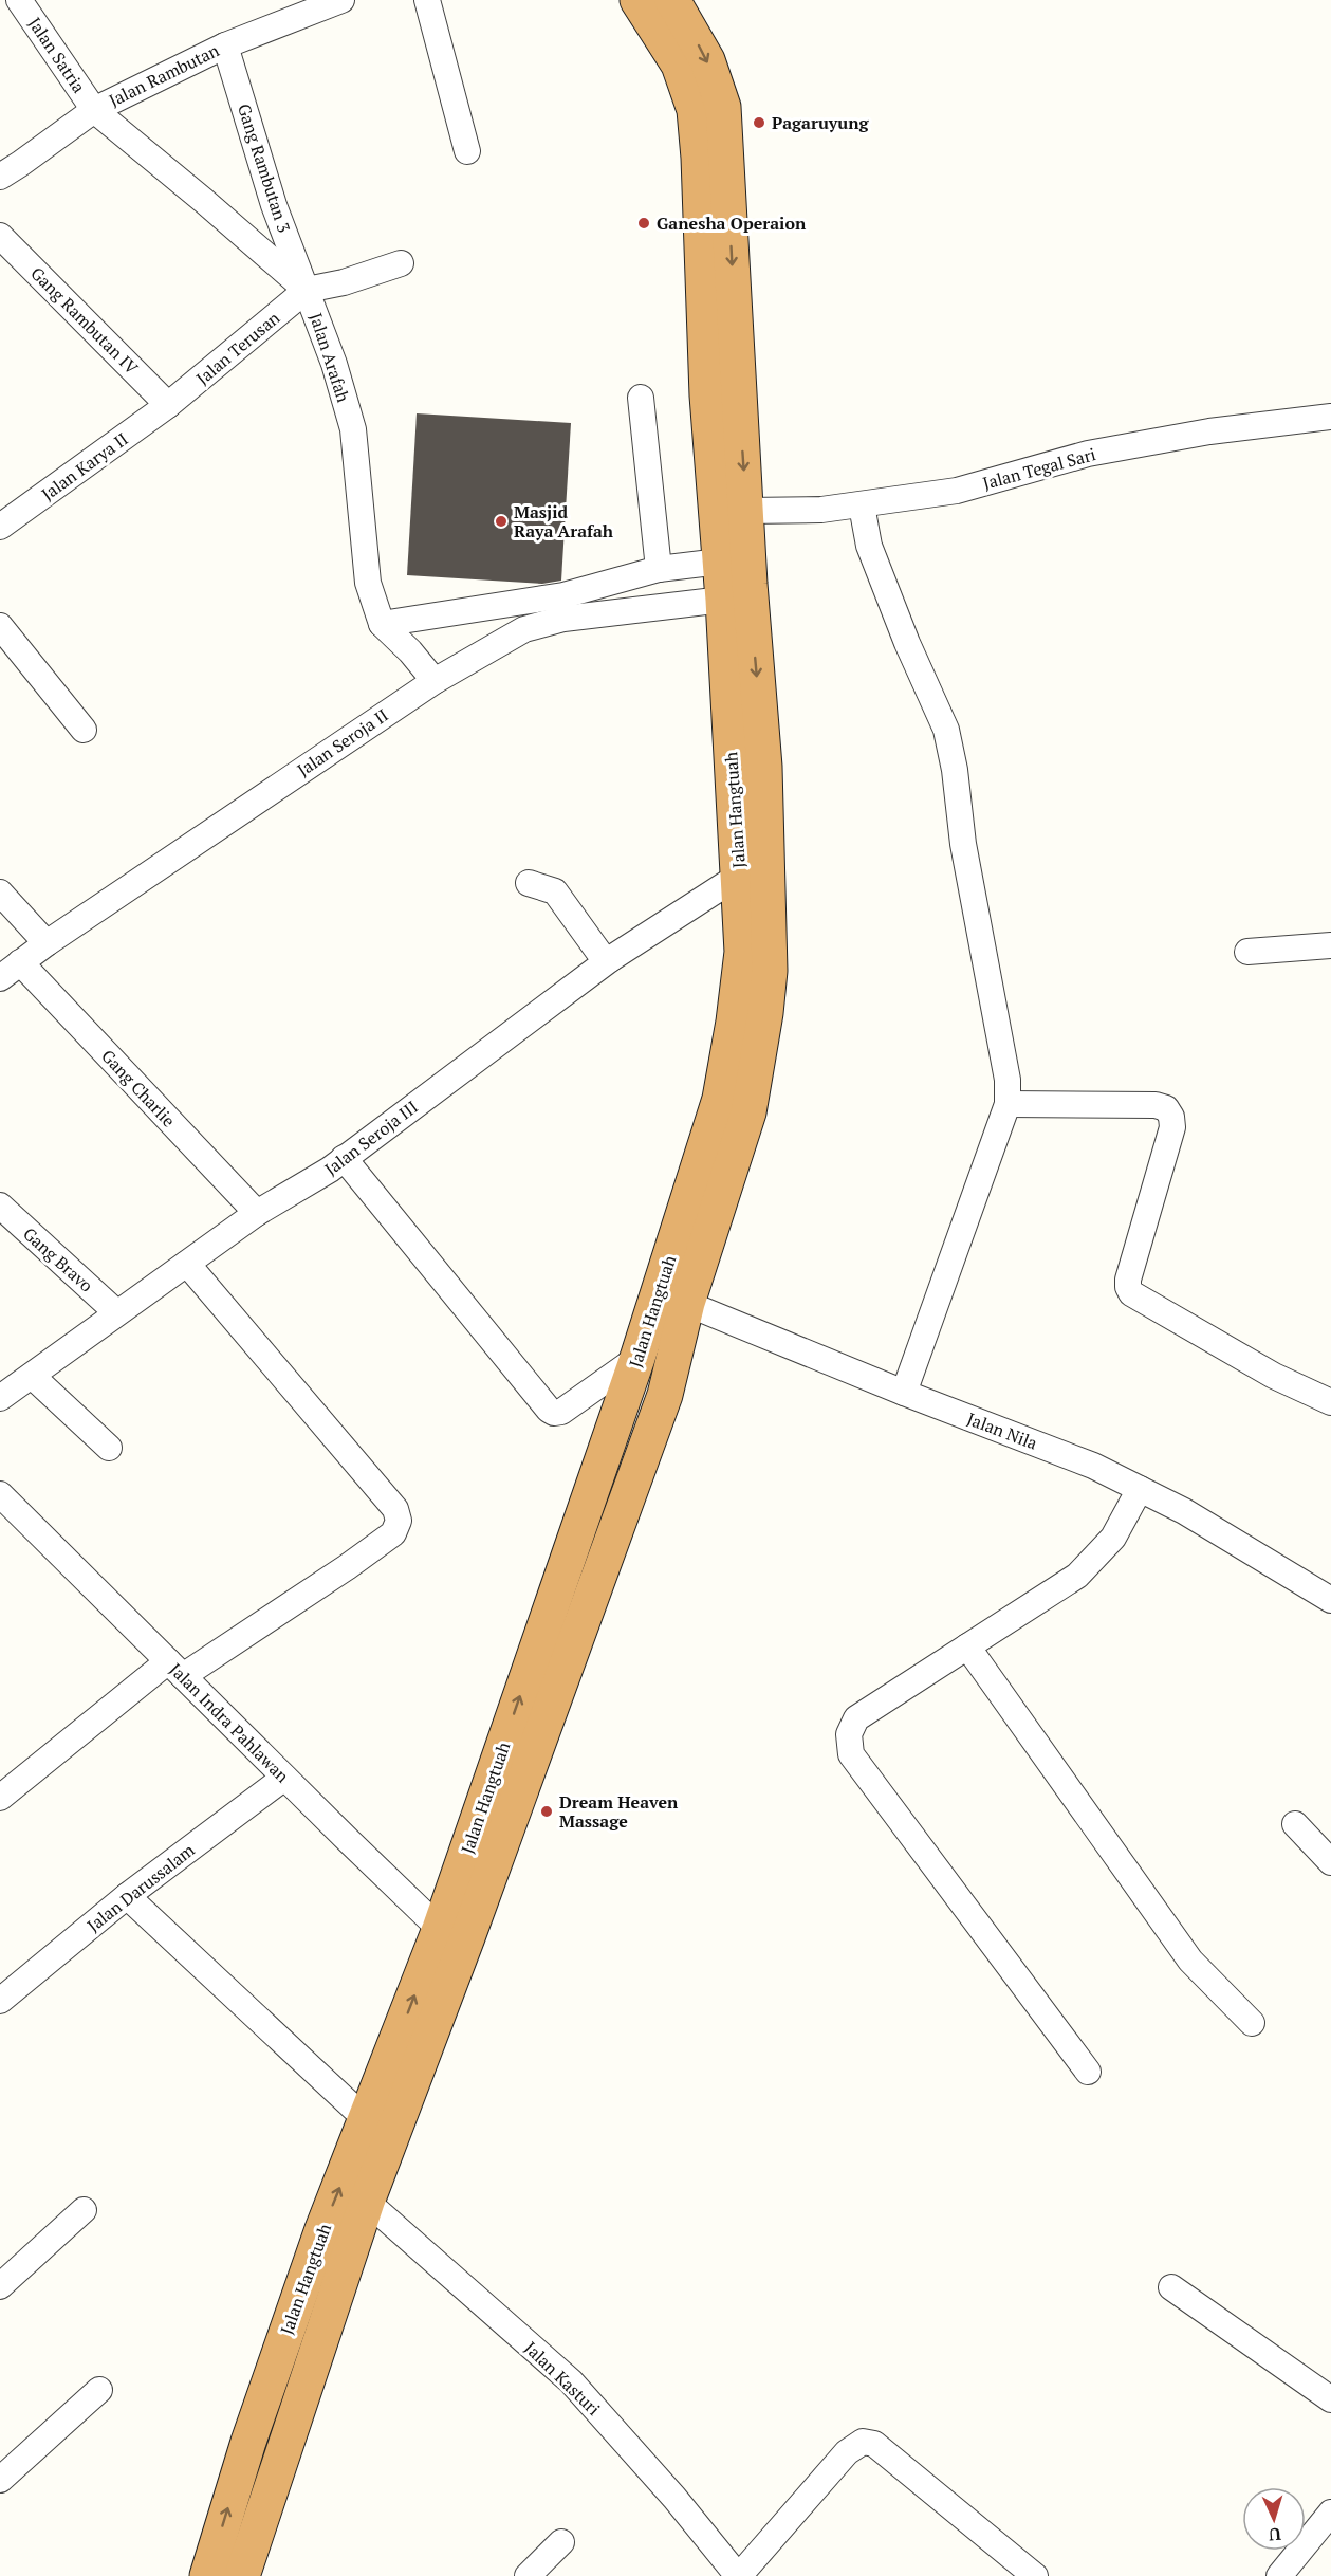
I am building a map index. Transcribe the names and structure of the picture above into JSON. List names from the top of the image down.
{
  "streets": {
    "highway": ["Jalan Hangtuah"],
    "street": [
      "Jalan Satria",
      "Jalan Rambutan",
      "Gang Rambutan 3",
      "Gang Rambutan IV",
      "Jalan Terusan",
      "Jalan Arafah",
      "Jalan Karya II",
      "Jalan Tegal Sari",
      "Jalan Seroja II",
      "Gang Charlie",
      "Jalan Seroja III",
      "Gang Bravo",
      "Jalan Nila",
      "Jalan Indra Pahlawan",
      "Jalan Darussalam",
      "Jalan Kasturi"
    ]
  },
  "crossings": [
    ["Jalan Satria", "Jalan Rambutan"],
    ["Jalan Satria", "Jalan Arafah"],
    ["Jalan Rambutan", "Gang Rambutan 3"],
    ["Jalan Rambutan", "Jalan Arafah"],
    ["Gang Rambutan 3", "Jalan Terusan"],
    ["Gang Rambutan 3", "Jalan Arafah"],
    ["Gang Rambutan IV", "Jalan Terusan"],
    ["Gang Rambutan IV", "Jalan Karya II"],
    ["Jalan Terusan", "Jalan Arafah"],
    ["Jalan Terusan", "Jalan Karya II"],
    ["Jalan Tegal Sari", "Jalan Hangtuah"],
    ["Jalan Seroja II", "Jalan Hangtuah"],
    ["Jalan Seroja II", "Gang Charlie"],
    ["Jalan Hangtuah", "Jalan Seroja III"],
    ["Jalan Hangtuah", "Jalan Nila"],
    ["Jalan Hangtuah", "Jalan Indra Pahlawan"],
    ["Jalan Hangtuah", "Jalan Kasturi"],
    ["Gang Charlie", "Jalan Seroja III"],
    ["Jalan Seroja III", "Gang Bravo"],
    ["Jalan Indra Pahlawan", "Jalan Darussalam"]
  ],
  "places": [
    "Pagaruyung",
    "Ganesha Operaion",
    "Masjid Raya Arafah",
    "Dream Heaven Massage"
  ],
  "north": "bottom"
}
